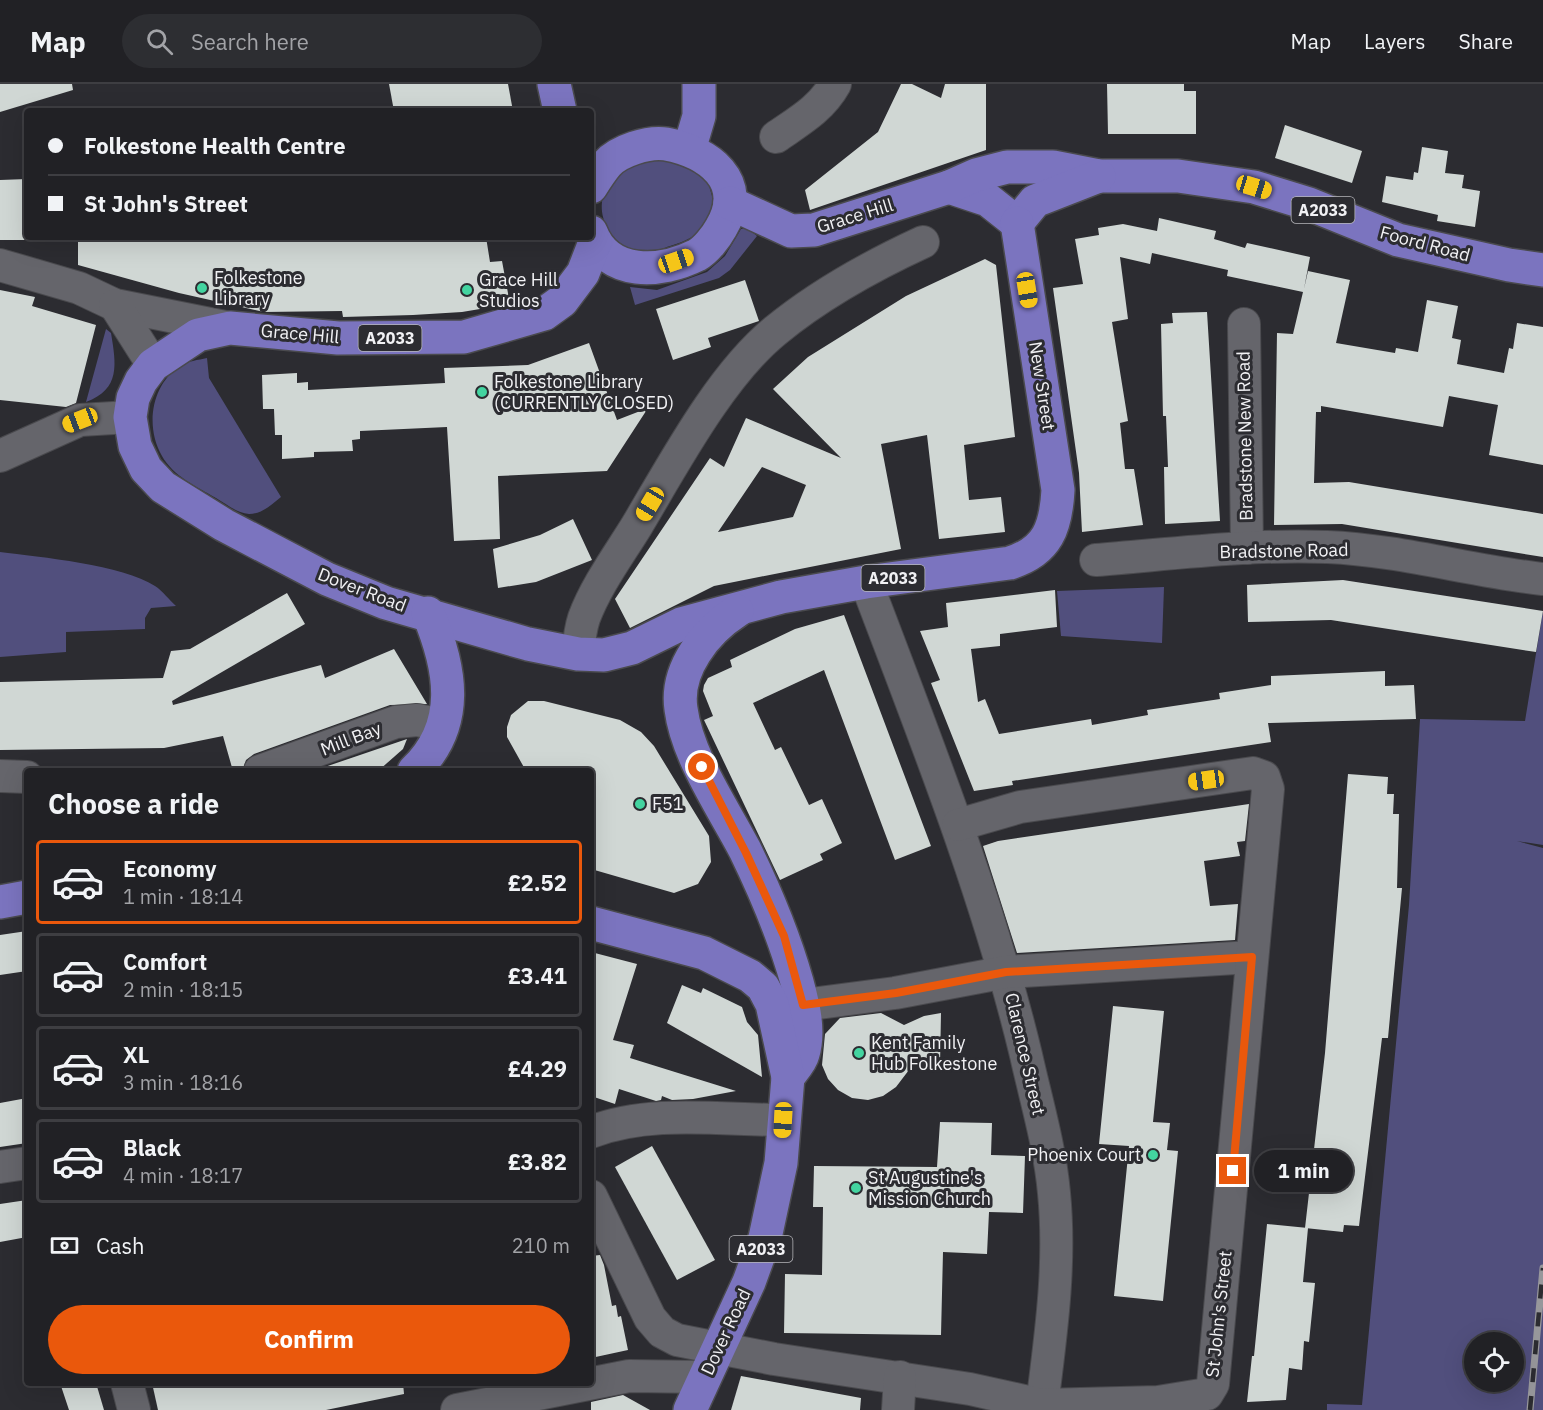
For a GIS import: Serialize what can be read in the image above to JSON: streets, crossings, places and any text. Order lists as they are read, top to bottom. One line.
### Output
{"streets":{"main road":["A2033","Grace Hill","Foord Road","New Street","Dover Road"],"street":["Bradstone New Road","Bradstone Road","Mill Bay","Clarence Street","St John's Street"]},"crossings":[["A2033","New Street"],["A2033","Dover Road"],["A2033","Clarence Street"],["Grace Hill","Foord Road"],["Grace Hill","Dover Road"],["New Street","Clarence Street"],["Bradstone New Road","Bradstone Road"],["Dover Road","St John's Street"],["Clarence Street","St John's Street"]],"places":["Folkestone Library","Grace Hill Studios","Folkestone Library (CURRENTLY CLOSED)","F51","Kent Family Hub Folkestone","Phoenix Court","St Augustine's Mission Church"],"page":{"header":"Map","search":"Search here","nav":["Map","Layers","Share"],"banner":["Folkestone Health Centre","St John's Street"],"heading":"Choose a ride","list":[{"name":"Economy","note":"1 min · 18:14","value":"£2.52"},{"name":"Comfort","note":"2 min · 18:15","value":"£3.41"},{"name":"XL","note":"3 min · 18:16","value":"£4.29"},{"name":"Black","note":"4 min · 18:17","value":"£3.82"}],"bubble":"1 min","pay":["Cash","210 m"],"buttons":"Confirm"}}
